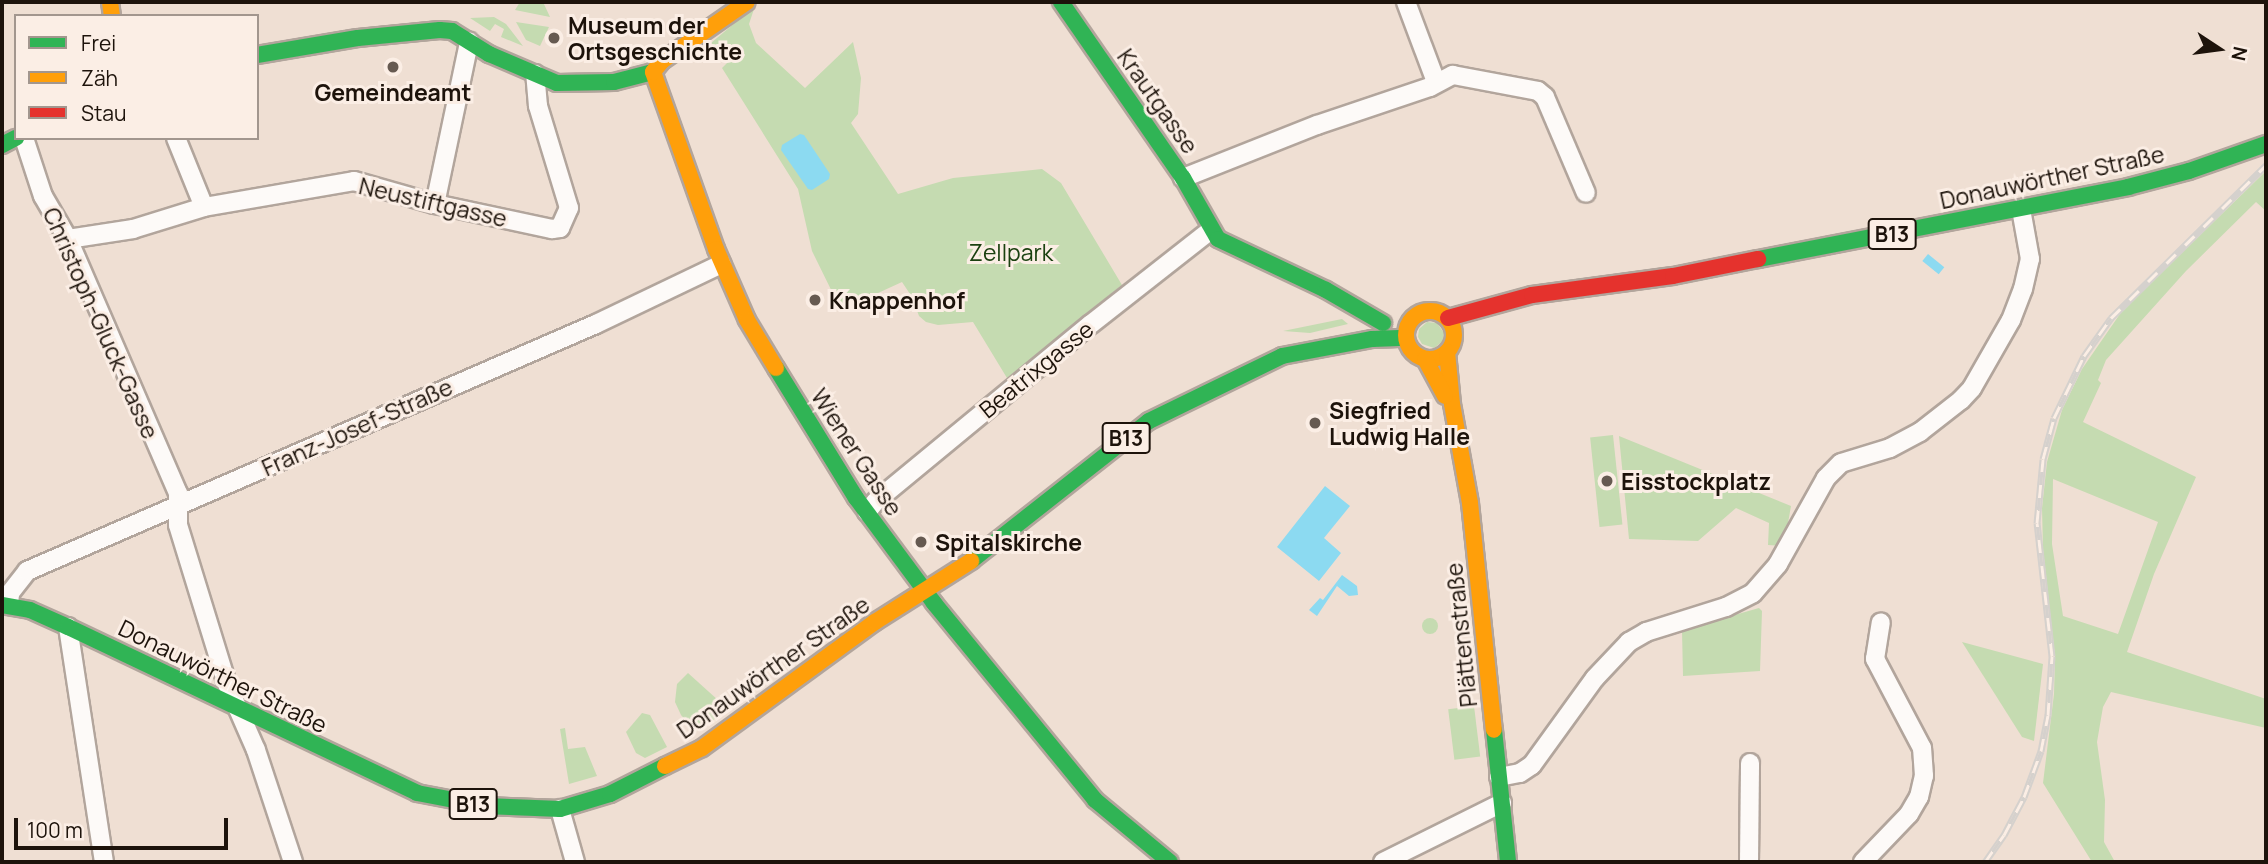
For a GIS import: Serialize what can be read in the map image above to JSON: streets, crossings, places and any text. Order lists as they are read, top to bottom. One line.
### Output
{"streets":{"main road":["Krautgasse","Donauwörther Straße","B13","Wiener Gasse","Plättenstraße"],"street":["Neustiftgasse","Christoph-Gluck-Gasse","Beatrixgasse","Franz-Josef-Straße"]},"crossings":[["Krautgasse","Beatrixgasse"],["Donauwörther Straße","B13"],["Donauwörther Straße","Christoph-Gluck-Gasse"],["Donauwörther Straße","Franz-Josef-Straße"],["Donauwörther Straße","Wiener Gasse"],["Donauwörther Straße","Plättenstraße"],["Neustiftgasse","Christoph-Gluck-Gasse"],["B13","Plättenstraße"],["Christoph-Gluck-Gasse","Franz-Josef-Straße"],["Beatrixgasse","Wiener Gasse"],["Franz-Josef-Straße","Wiener Gasse"]],"parks":["Zellpark"],"places":["Museum der Ortsgeschichte","Gemeindeamt","Knappenhof","Siegfried Ludwig Halle","Eisstockplatz","Spitalskirche"],"legend":["Frei","Zäh","Stau"],"scale_bar":"100 m","north":"right"}
